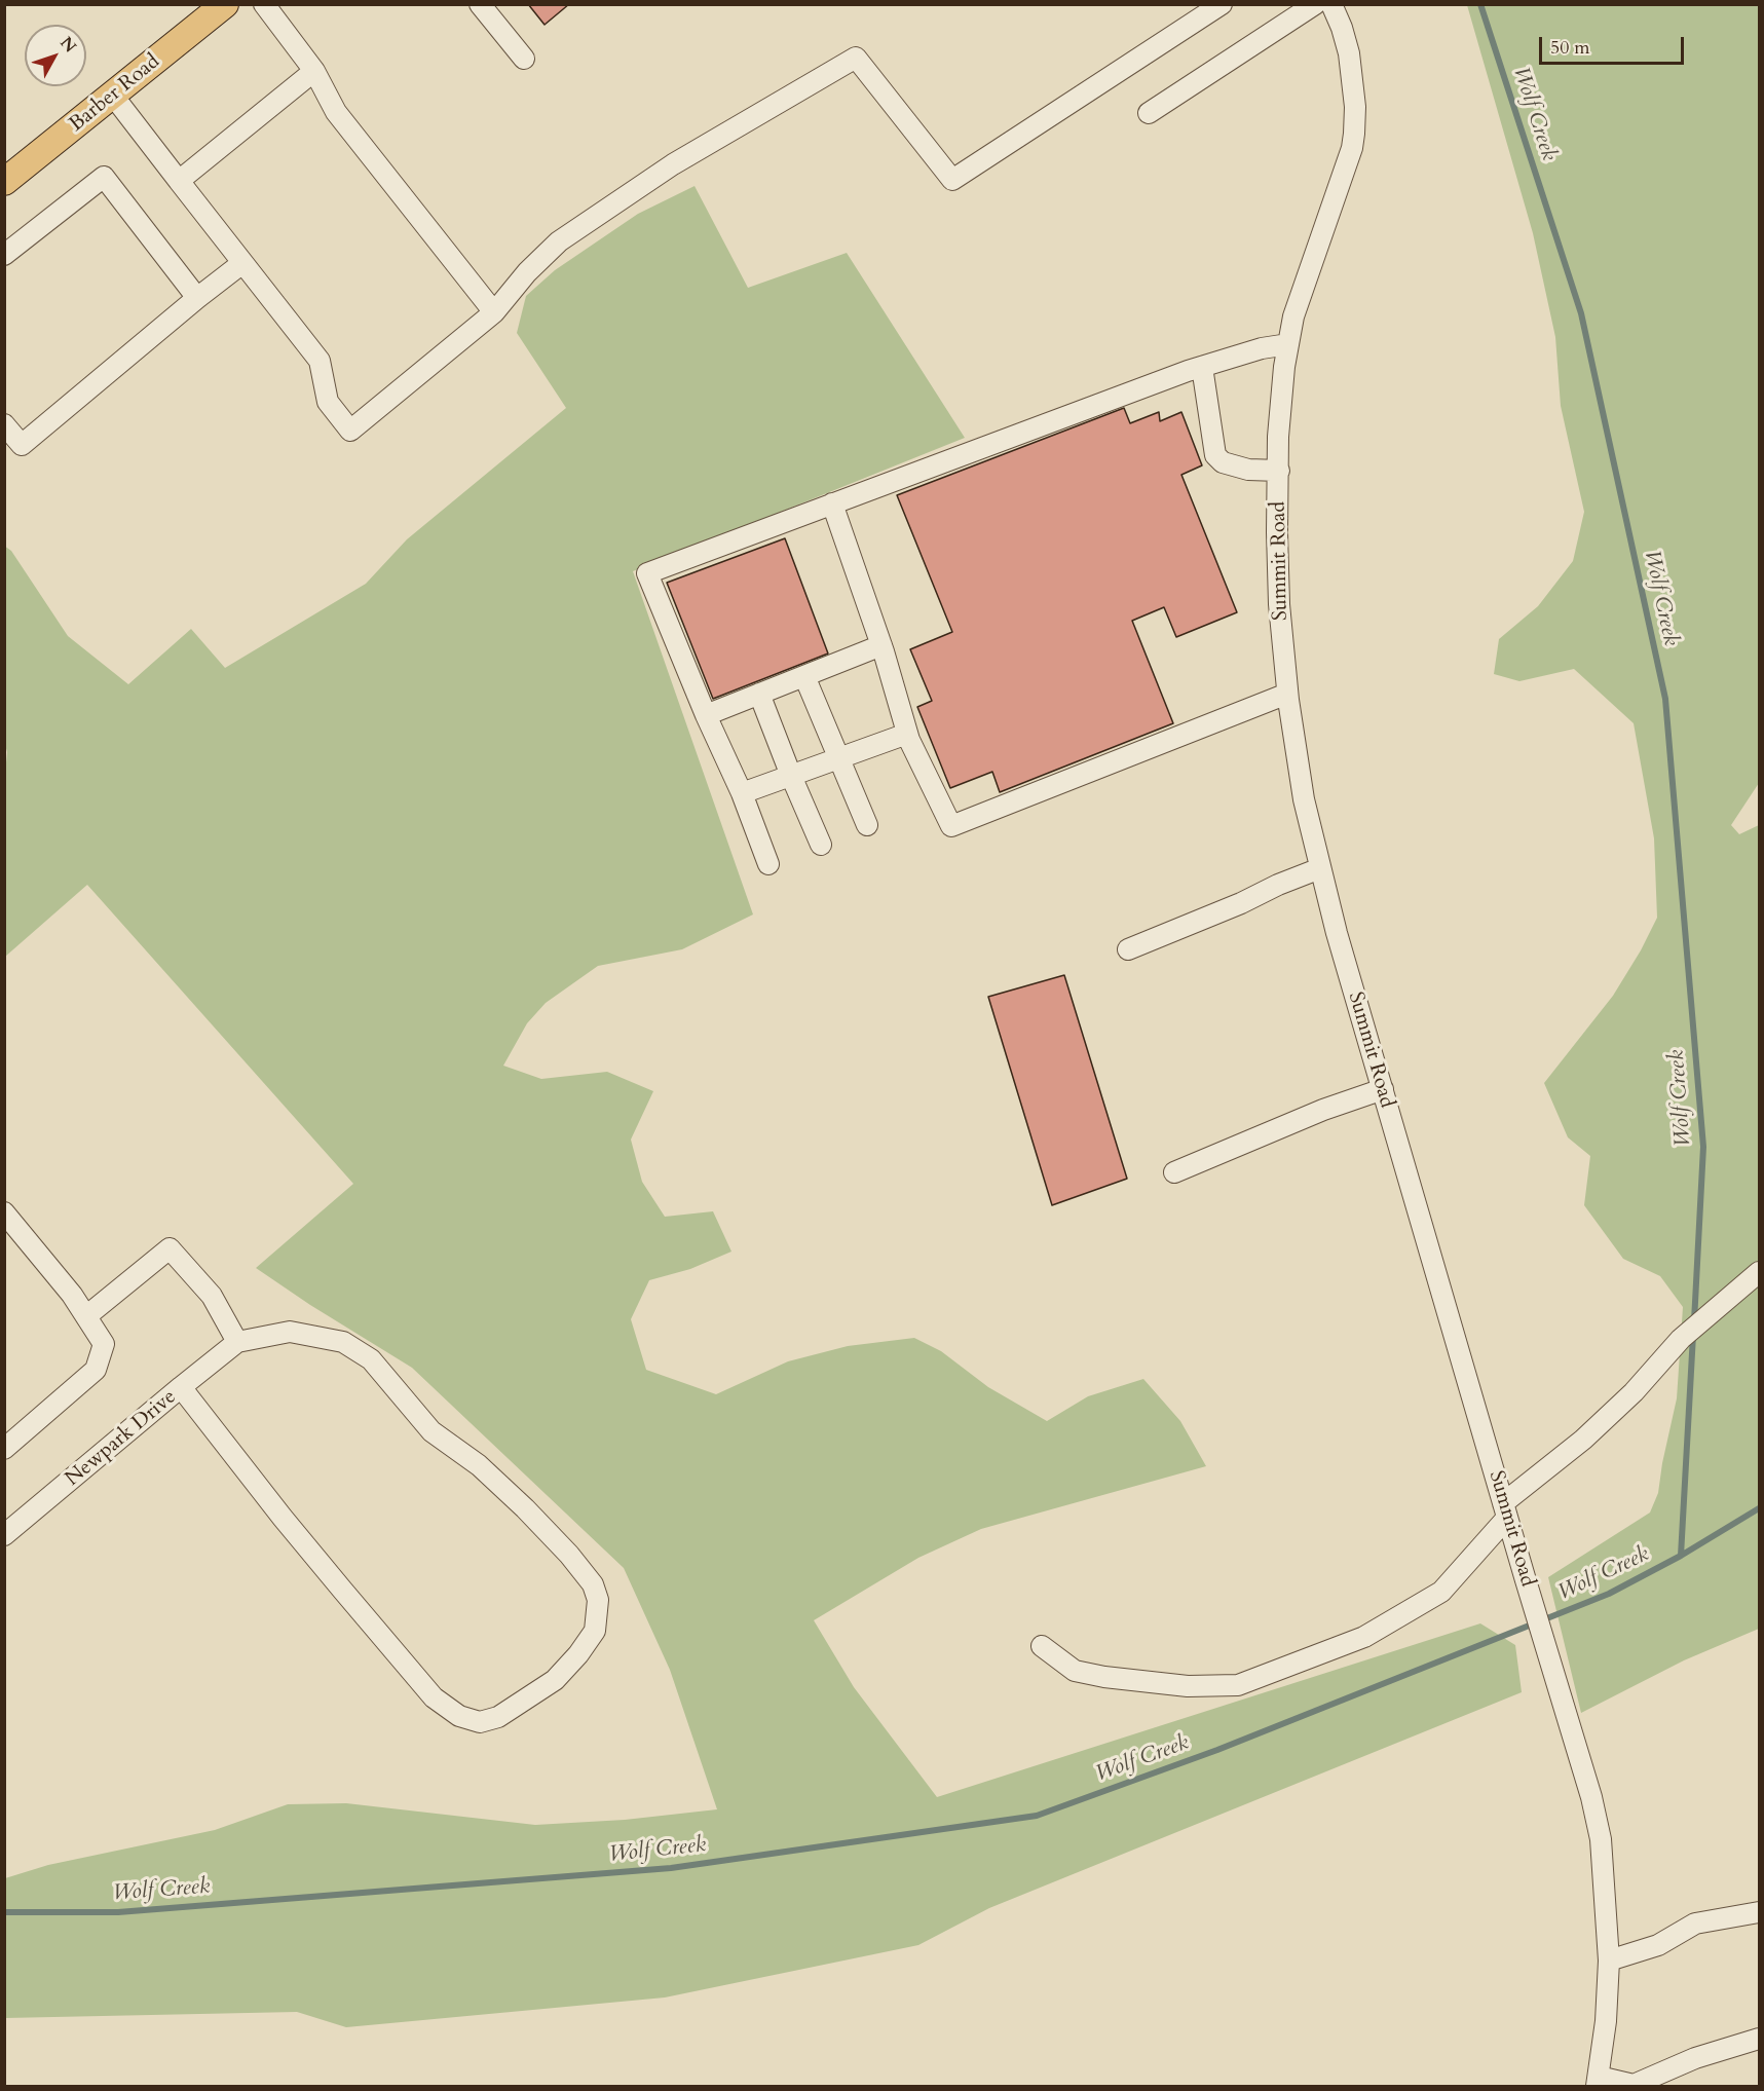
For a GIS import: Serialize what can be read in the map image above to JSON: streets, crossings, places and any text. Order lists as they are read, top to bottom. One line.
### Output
{"streets":{"main road":["Barber Road"],"street":["Summit Road","Newpark Drive"]},"water":["Wolf Creek"],"scale_bar":"50 m","north":"top right"}
